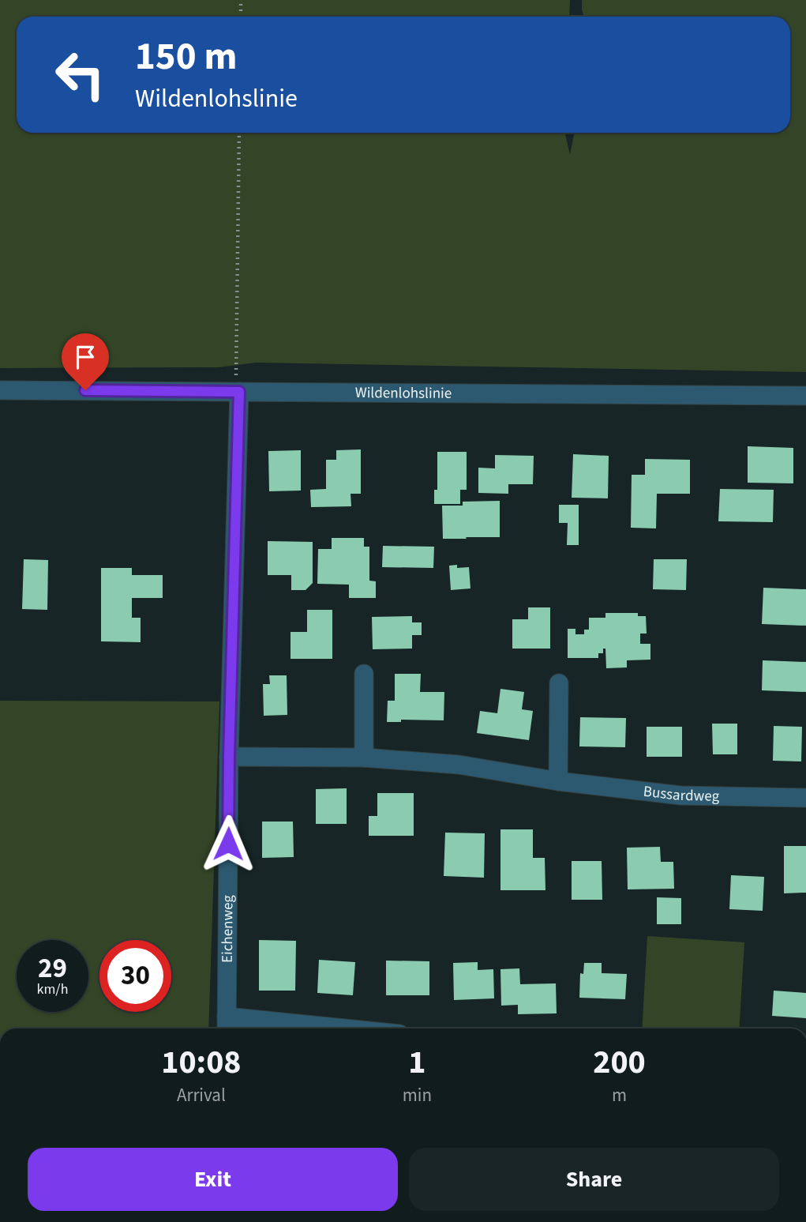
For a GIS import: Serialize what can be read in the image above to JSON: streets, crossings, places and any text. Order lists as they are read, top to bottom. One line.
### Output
{"streets":{"street":["Wildenlohslinie","Bussardweg","Eichenweg"]},"crossings":[["Wildenlohslinie","Eichenweg"],["Bussardweg","Eichenweg"]],"page":{"turn":["150 m","Wildenlohslinie"],"speed":"29 km/h","limit":"30","eta":["10:08","Arrival","1","min","200","m"],"buttons":["Exit","Share"]}}
